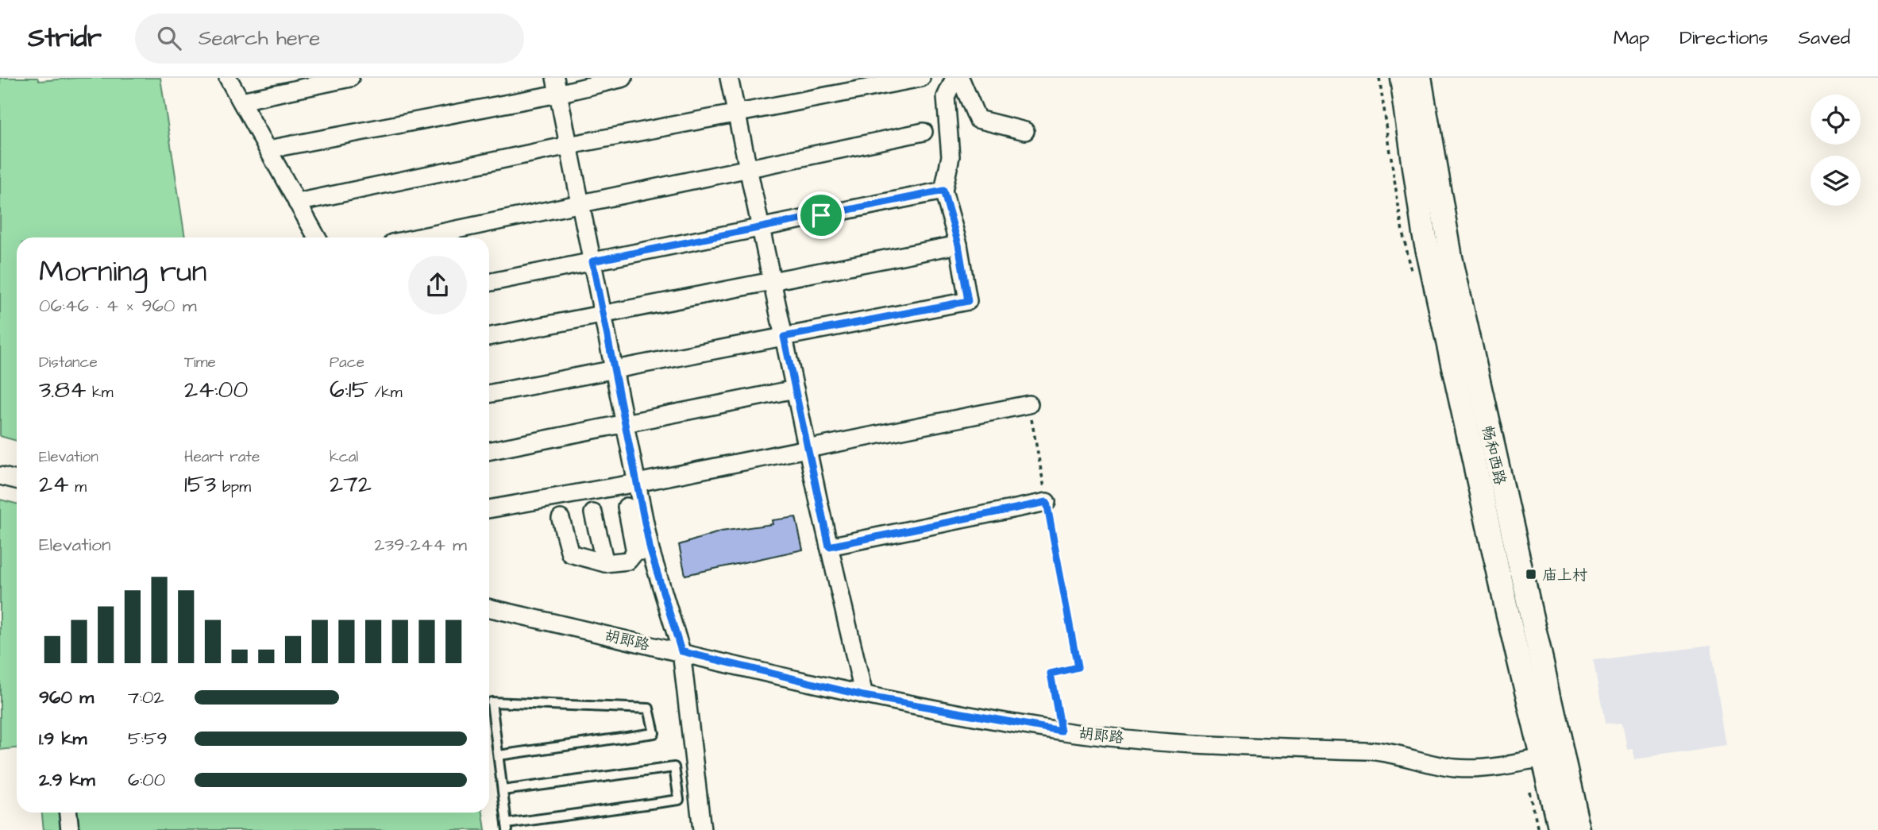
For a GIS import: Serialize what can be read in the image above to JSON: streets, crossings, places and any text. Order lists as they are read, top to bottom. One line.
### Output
{"streets":{"main road":["畅和西路"],"street":["胡郎路"]},"crossings":[["畅和西路","胡郎路"]],"places":{"transit":["庙上村"]},"page":{"header":"Stridr","search":"Search here","nav":["Map","Directions","Saved"],"heading":["Morning run","06:46 · 4 × 960 m"],"stats":[["Distance","3.84 km"],["Time","24:00"],["Pace","6:15 /km"],["Elevation","24 m"],["Heart rate","153 bpm"],["kcal","272"]],"chart":["Elevation","239–244 m"],"list":[{"name":"960 m","note":"7:02"},{"name":"1.9 km","note":"5:59"},{"name":"2.9 km","note":"6:00"}]}}
